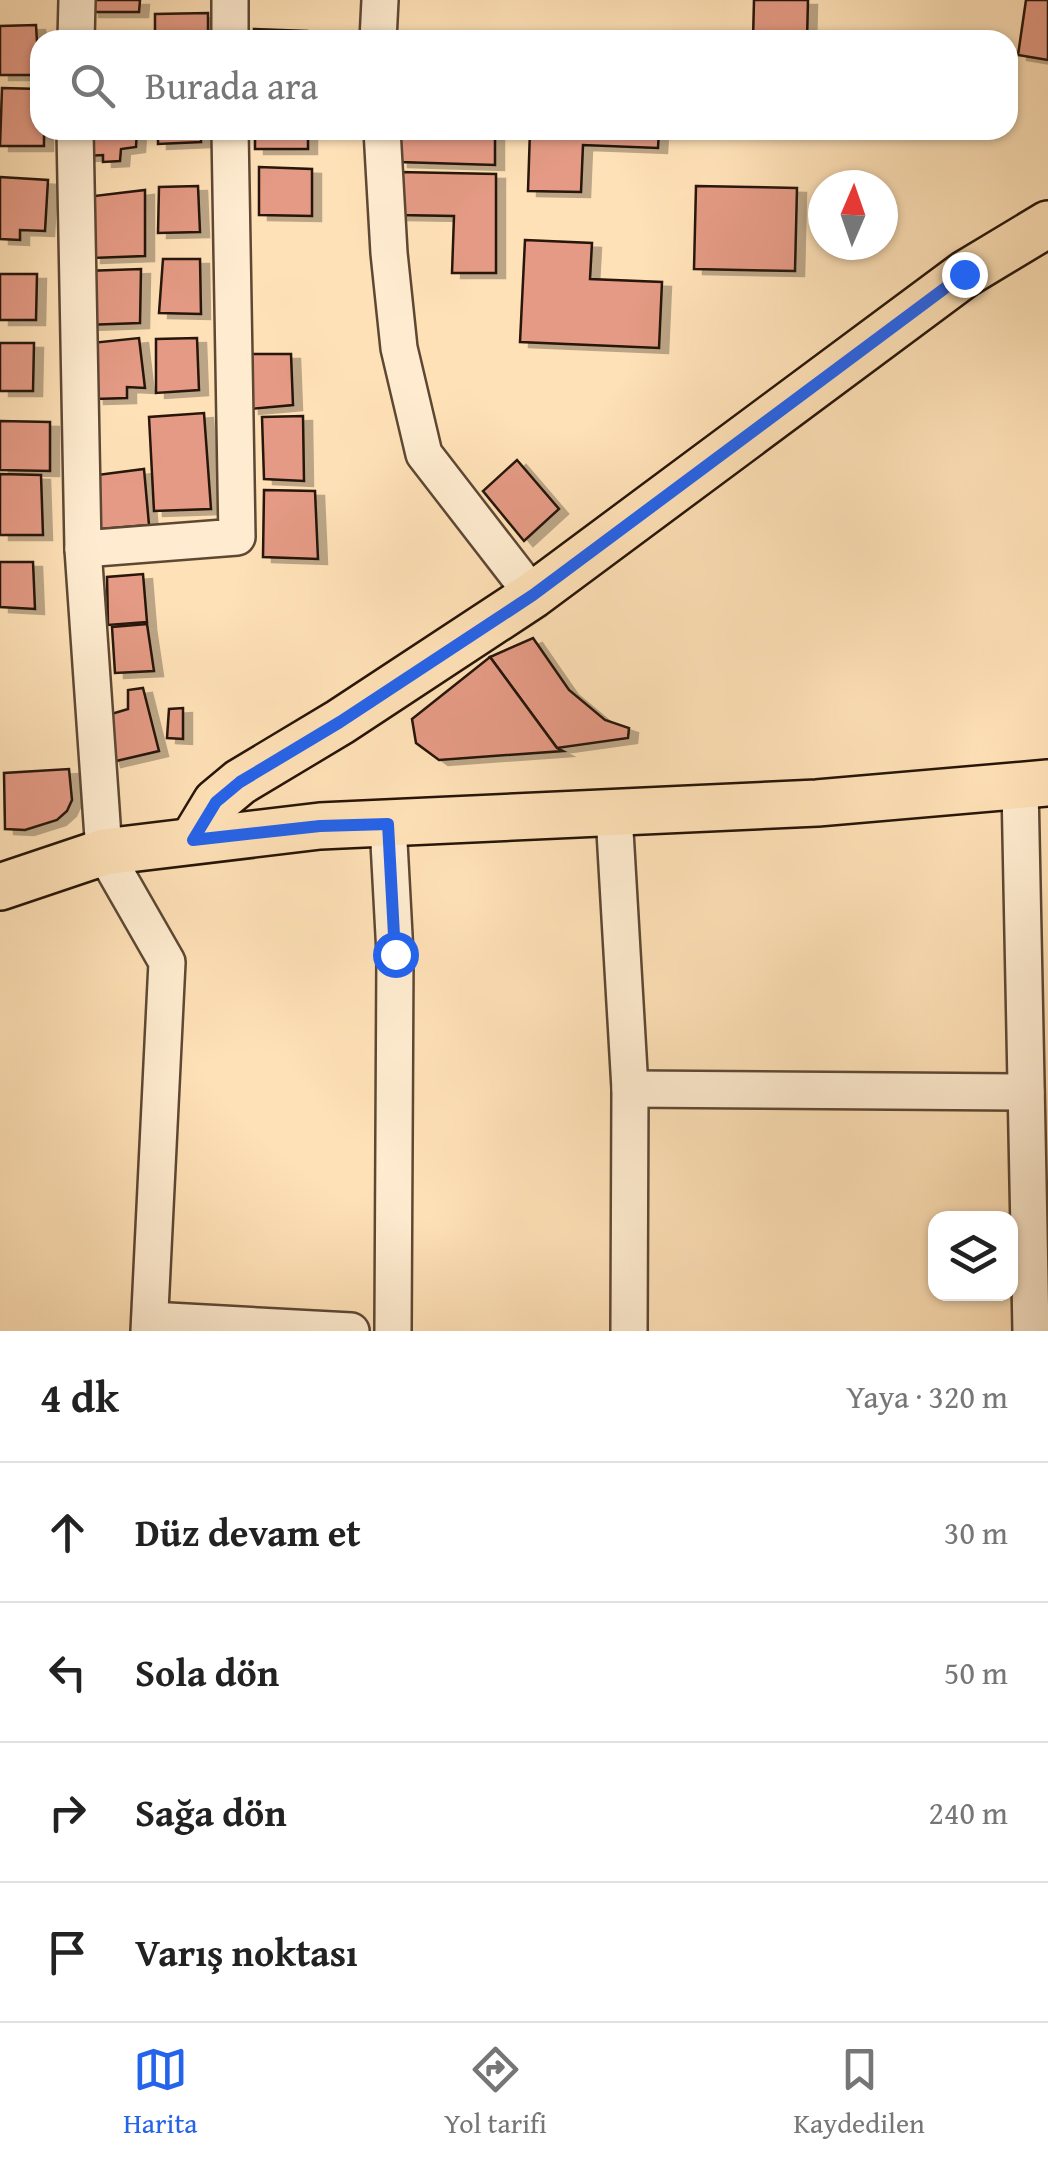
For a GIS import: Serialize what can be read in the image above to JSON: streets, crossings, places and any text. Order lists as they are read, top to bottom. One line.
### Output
{"north":"top","page":{"search":"Burada ara","heading":["4 dk","Yaya · 320 m"],"list":[["Düz devam et","30 m"],["Sola dön","50 m"],["Sağa dön","240 m"],"Varış noktası"],"nav":["Harita","Yol tarifi","Kaydedilen"]}}
